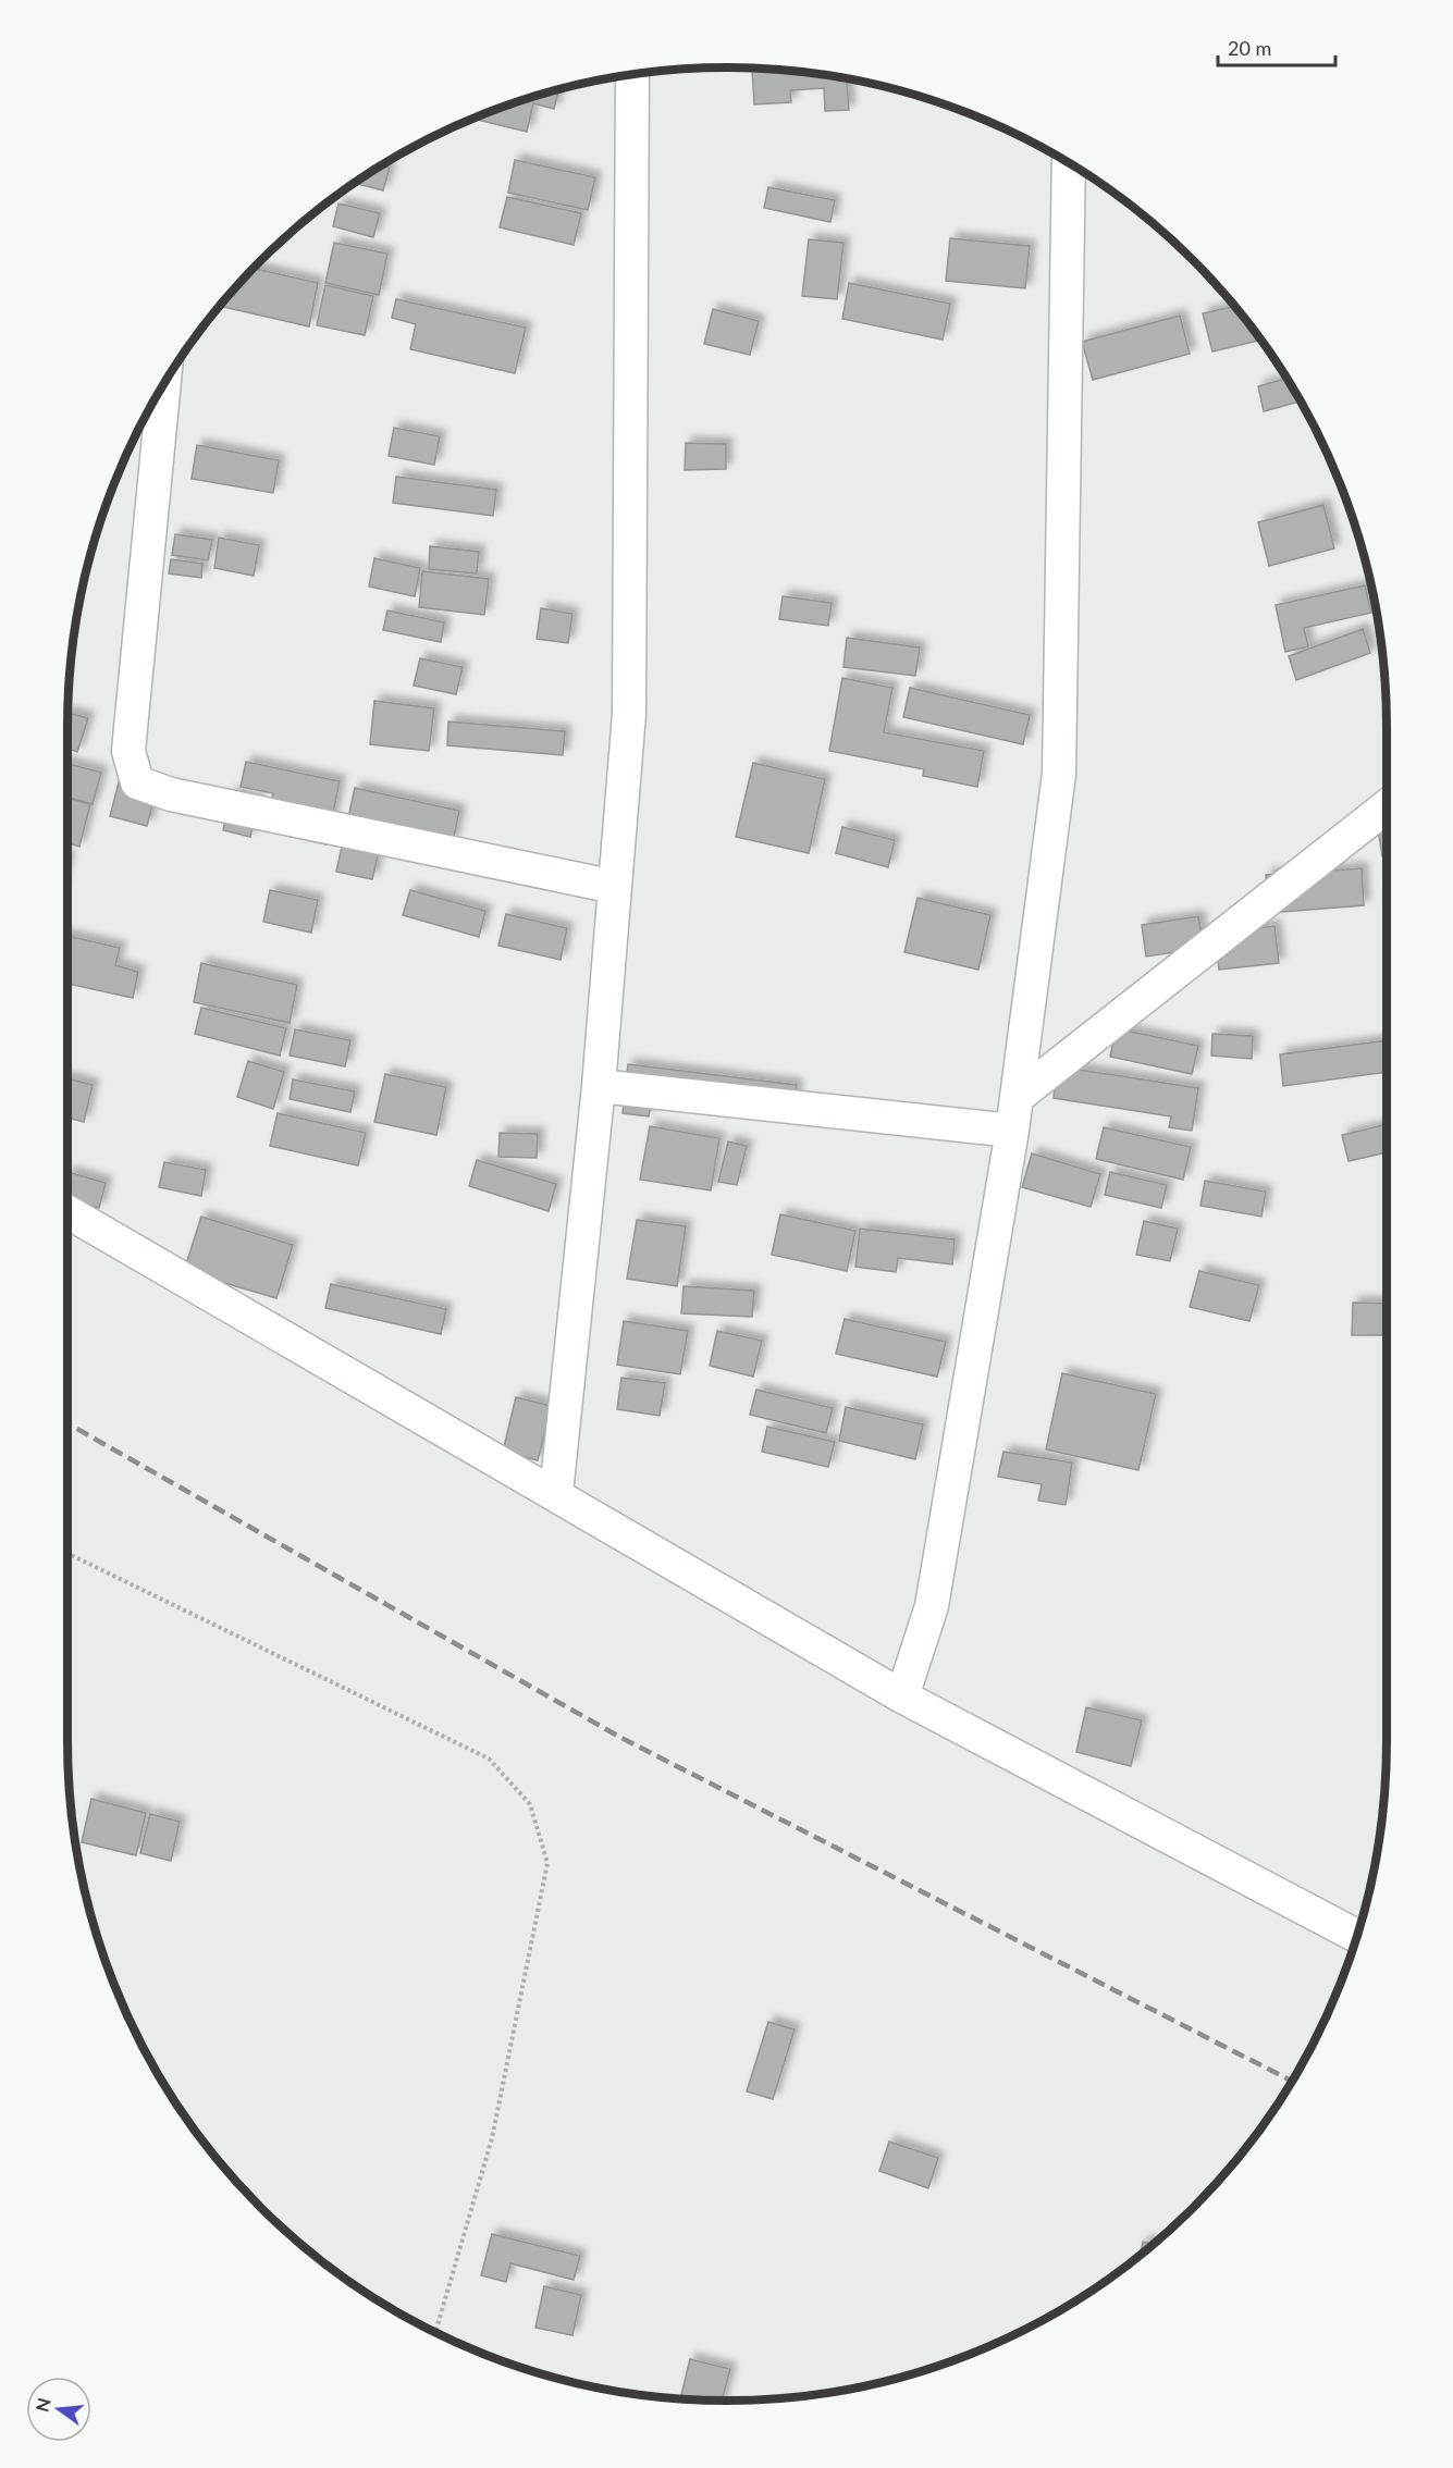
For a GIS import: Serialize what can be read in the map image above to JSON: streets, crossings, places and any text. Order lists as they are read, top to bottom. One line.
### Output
{"scale_bar":"20 m","north":"left"}
